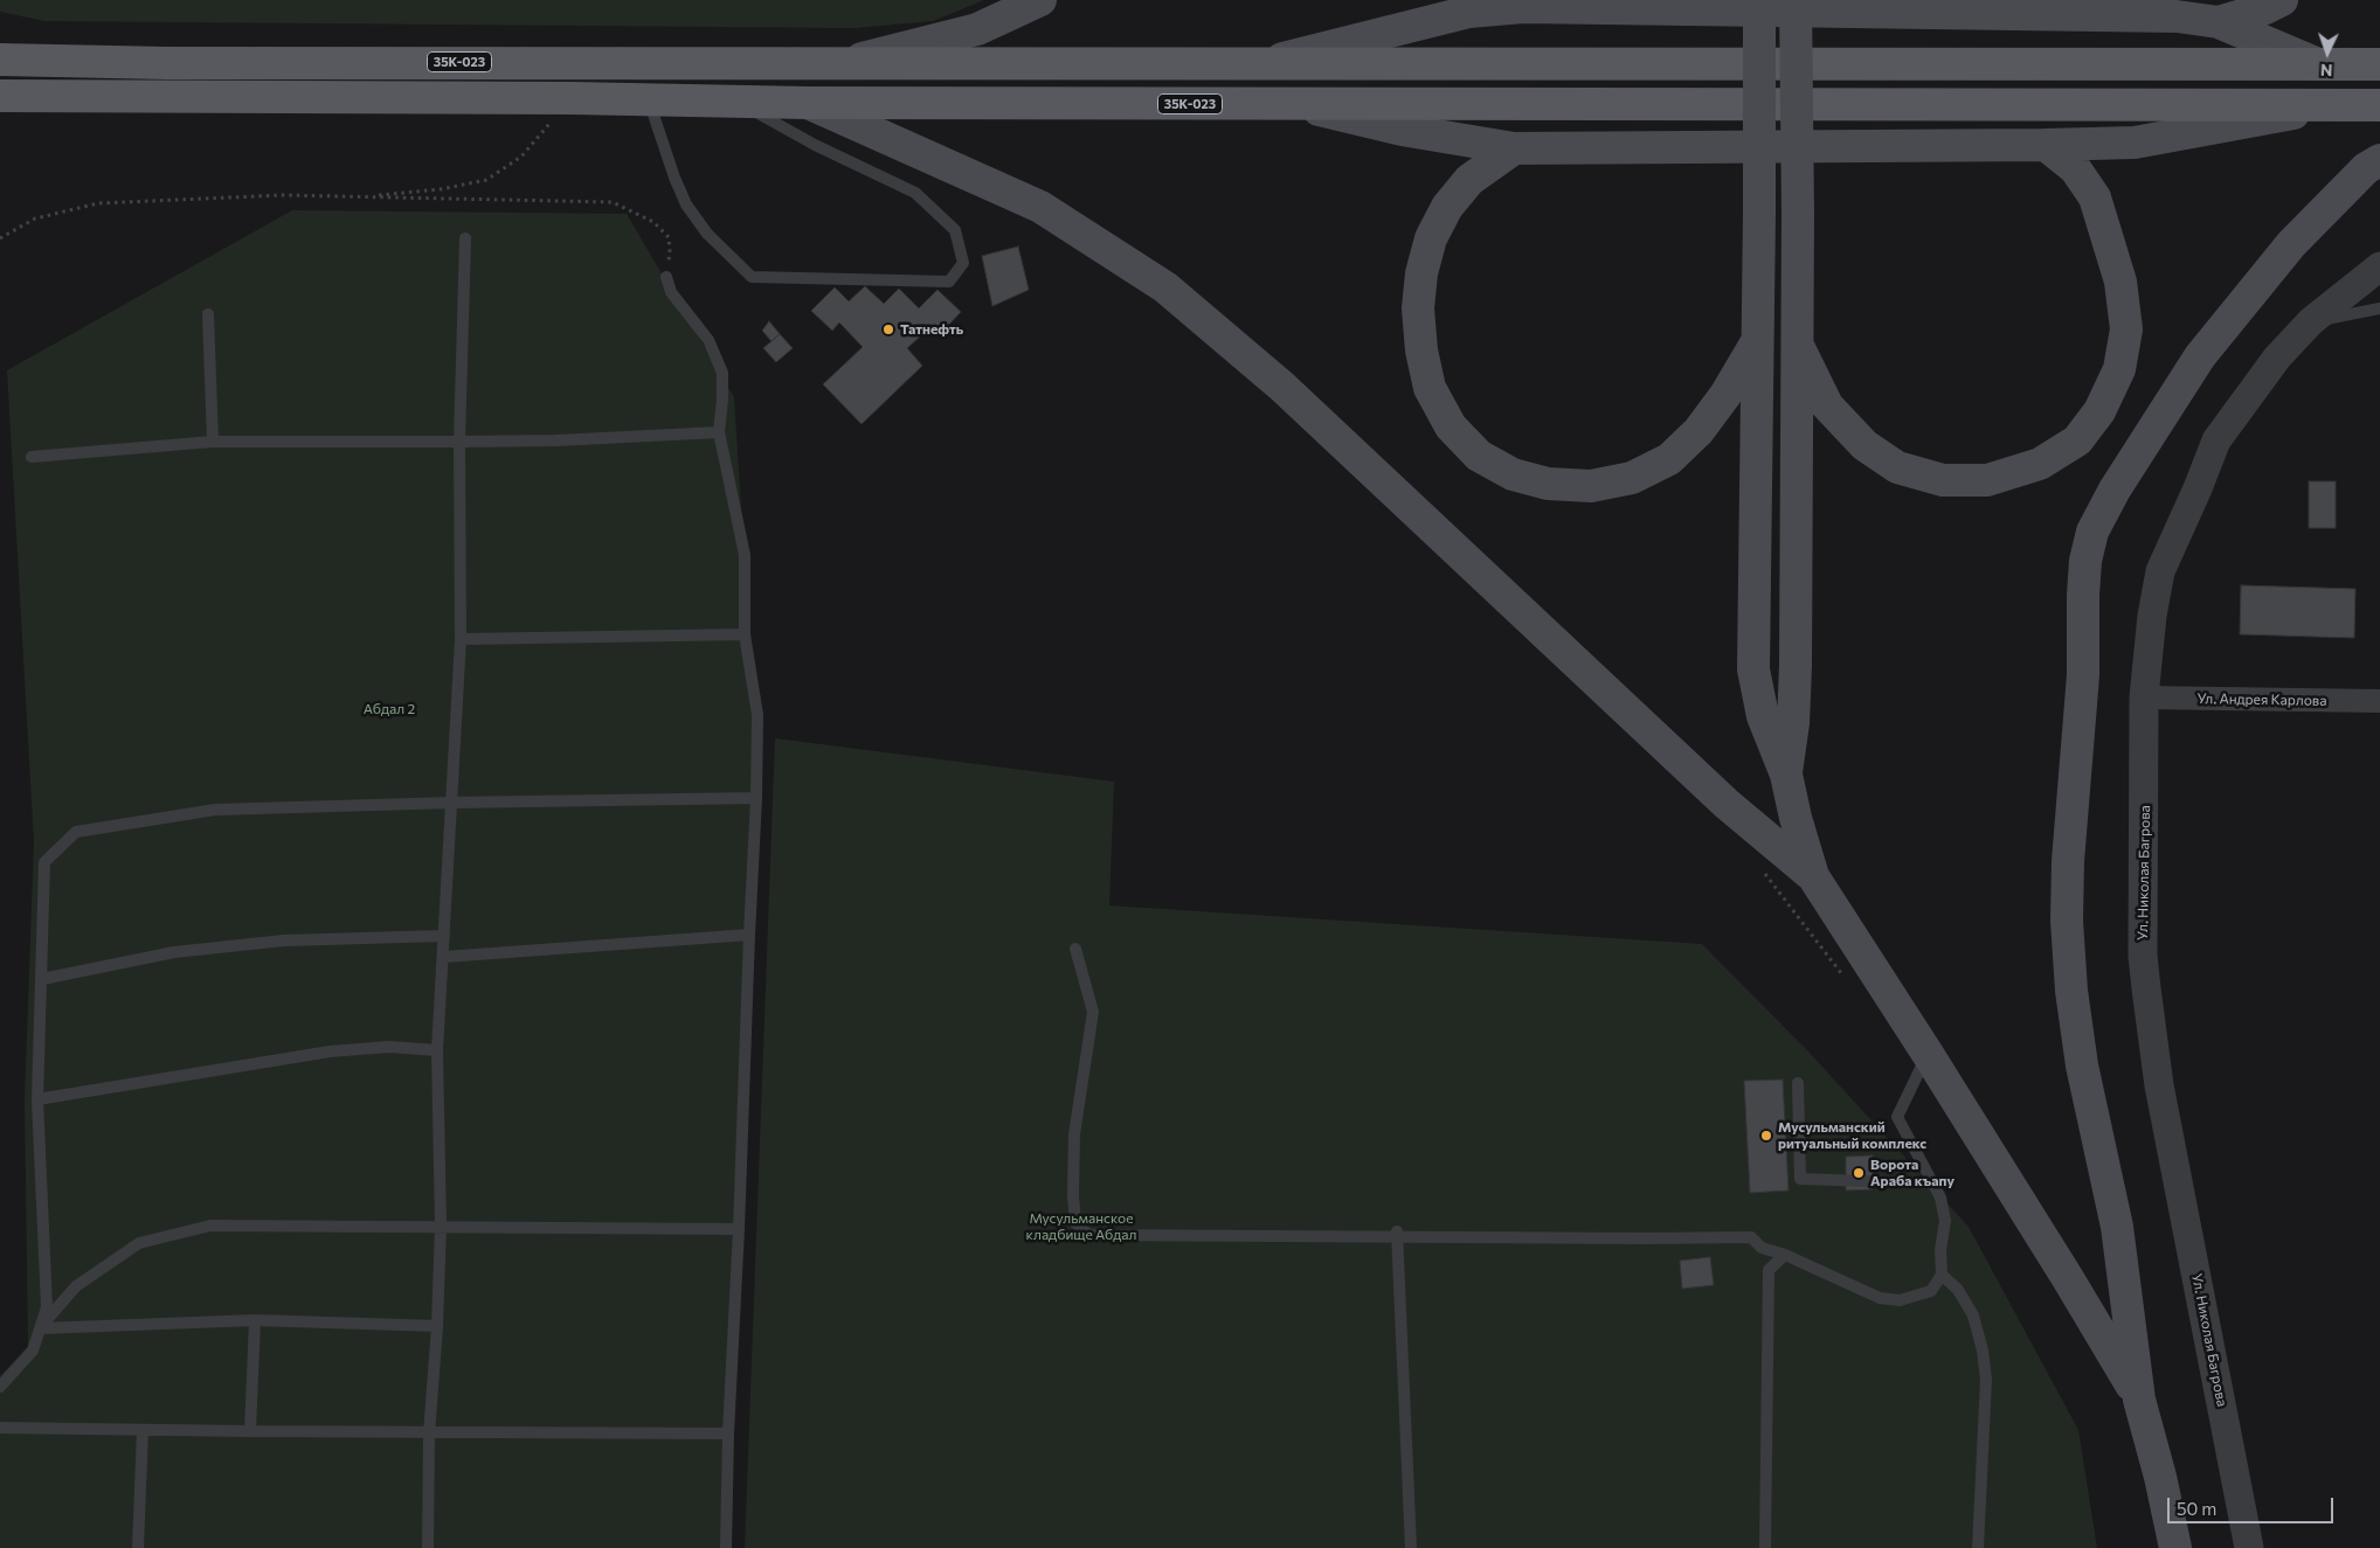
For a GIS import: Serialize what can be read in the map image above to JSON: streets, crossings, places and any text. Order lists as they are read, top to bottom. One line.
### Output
{"streets":{"main road":["35К-023"],"street":["Ул. Андрея Карлова","Ул. Николая Багрова"]},"crossings":[["Ул. Андрея Карлова","Ул. Николая Багрова"]],"parks":["Абдал 2","Мусульманское кладбище Абдал"],"places":["Татнефть","Мусульманский ритуальный комплекс","Ворота Араба къапу"],"scale_bar":"50 m","north":"bottom"}
